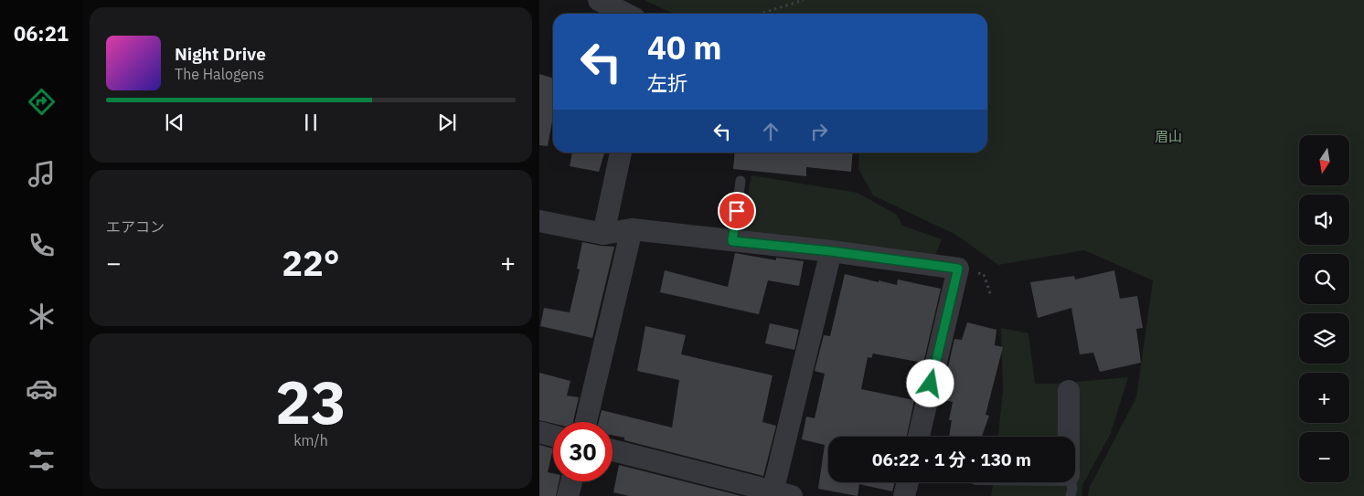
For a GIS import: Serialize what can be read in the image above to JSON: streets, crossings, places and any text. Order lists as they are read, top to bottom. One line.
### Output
{"parks":["眉山"],"north":"bottom","page":{"tabs":"06:21","turn":["40 m","左折"],"song":["Night Drive","The Halogens"],"map_buttons":["+","−"],"tile":["エアコン",["23","km/h"]],"heat":["−","22°","+"],"limit":"30","trip":"06:22 · 1 分 · 130 m"}}
